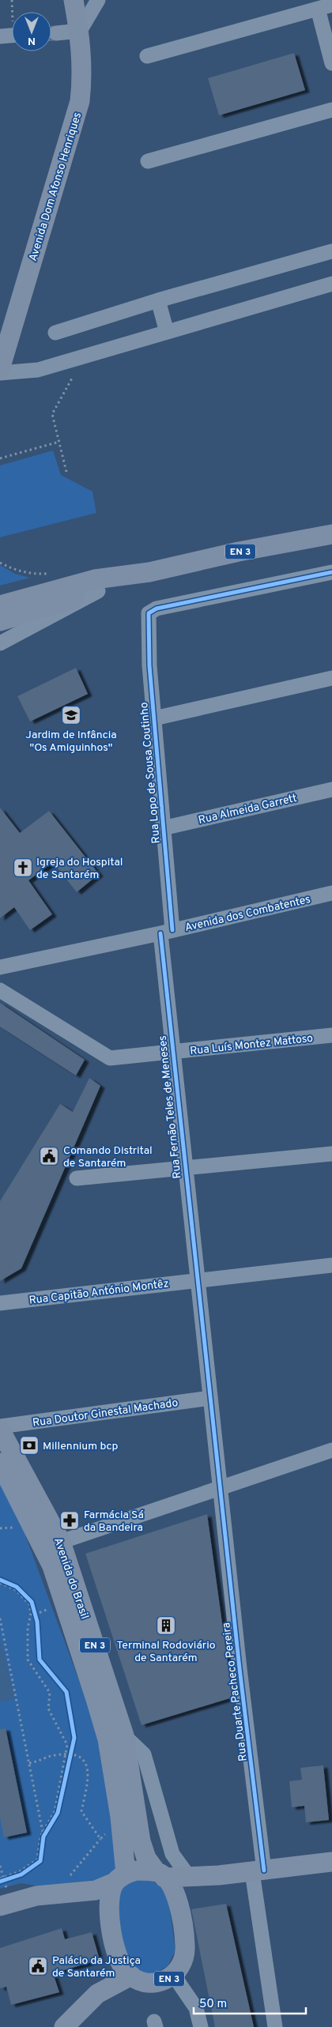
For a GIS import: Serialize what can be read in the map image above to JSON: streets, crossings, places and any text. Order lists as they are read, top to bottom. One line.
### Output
{"streets":{"main road":["Avenida Dom Afonso Henriques","EN 3","Avenida do Brasil"],"street":["Rua Lopo de Sousa Coutinho","Rua Almeida Garrett","Avenida dos Combatentes","Rua Luís Montez Mattoso","Rua Fernão Teles de Meneses","Rua Capitão António Montêz","Rua Doutor Ginestal Machado","Rua Duarte Pacheco Pereira"]},"crossings":[["EN 3","Avenida do Brasil"],["Rua Lopo de Sousa Coutinho","Rua Almeida Garrett"],["Rua Lopo de Sousa Coutinho","Avenida dos Combatentes"],["Rua Lopo de Sousa Coutinho","Rua Fernão Teles de Meneses"],["Avenida dos Combatentes","Rua Fernão Teles de Meneses"],["Rua Luís Montez Mattoso","Rua Fernão Teles de Meneses"],["Rua Fernão Teles de Meneses","Rua Capitão António Montêz"],["Rua Fernão Teles de Meneses","Rua Doutor Ginestal Machado"],["Rua Fernão Teles de Meneses","Rua Duarte Pacheco Pereira"],["Rua Doutor Ginestal Machado","Rua Duarte Pacheco Pereira"]],"places":{"school or university":["Jardim de Infância \"Os Amiguinhos\""],"church":["Igreja do Hospital de Santarém"],"public building":["Comando Distrital de Santarém","Palácio da Justiça de Santarém"],"bank":["Millennium bcp"],"pharmacy":["Farmácia Sá da Bandeira"],"building":["Terminal Rodoviário de Santarém"]},"scale_bar":"50 m","north":"bottom"}
